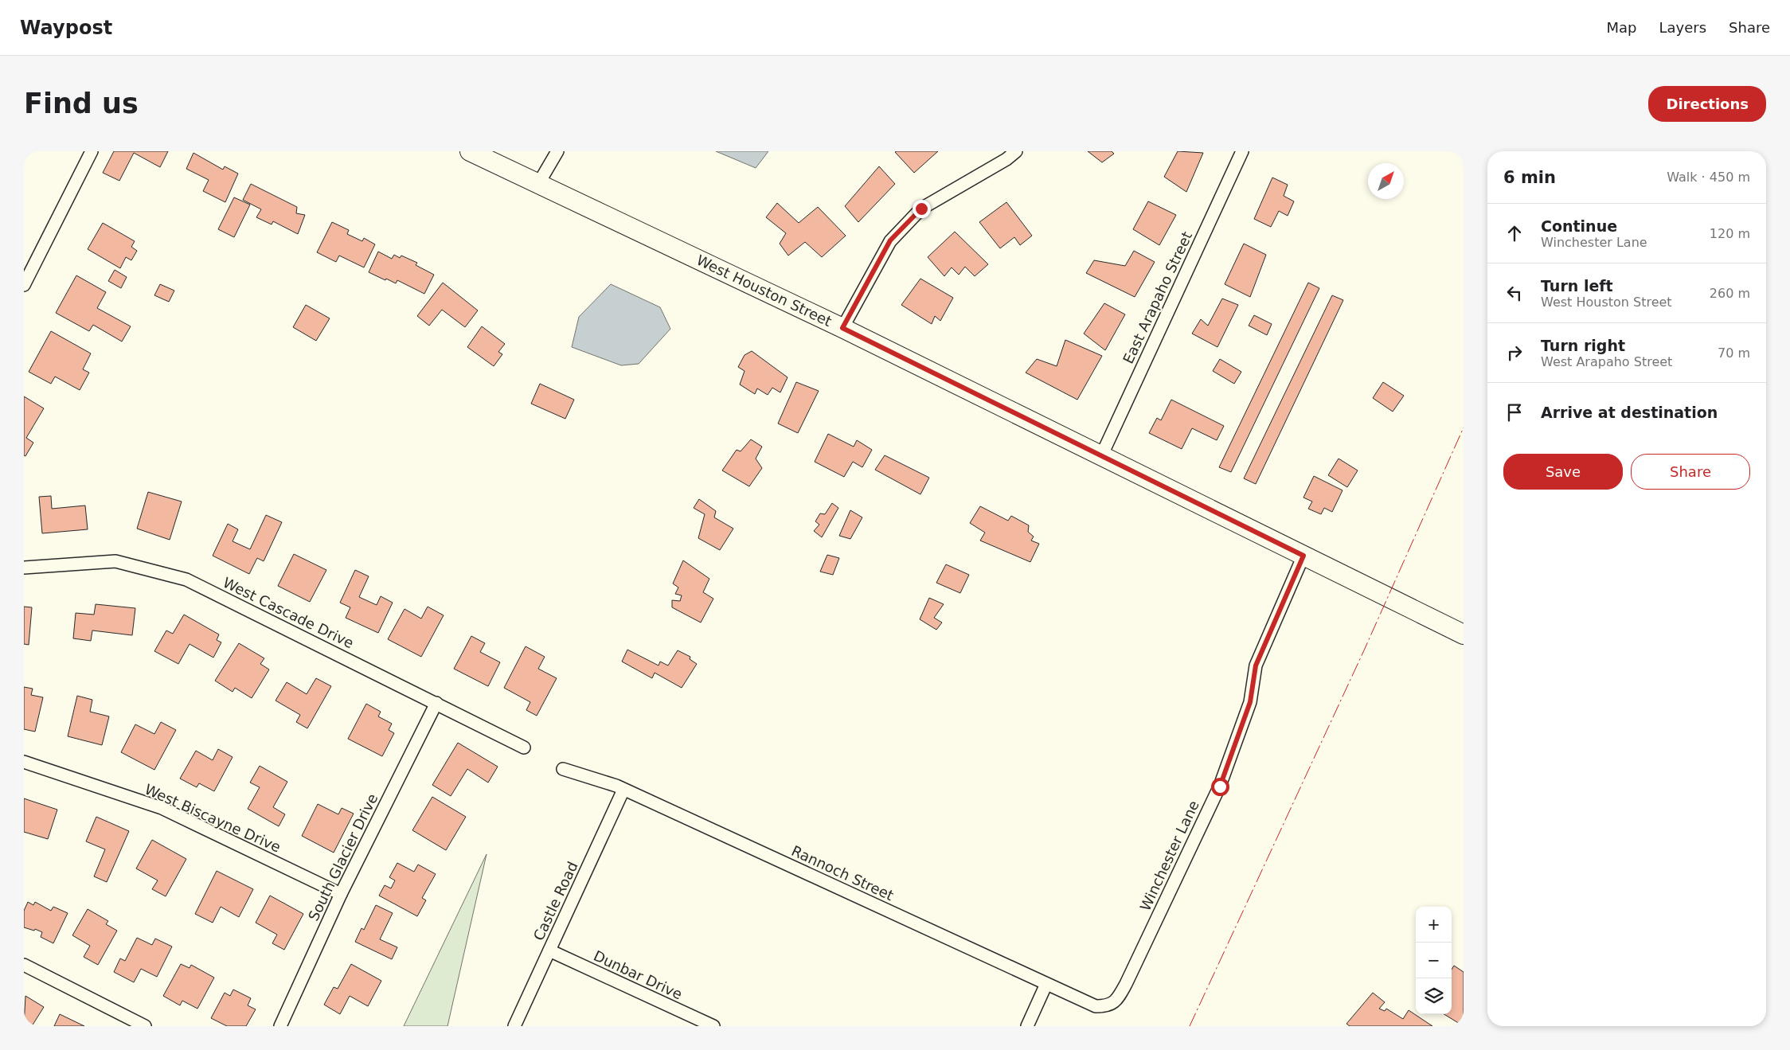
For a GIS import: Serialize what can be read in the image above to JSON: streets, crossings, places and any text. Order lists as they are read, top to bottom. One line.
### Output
{"streets":{"main road":["West Houston Street"],"street":["East Arapaho Street","West Cascade Drive","West Biscayne Drive","Winchester Lane","South Glacier Drive","Rannoch Street","Castle Road","Dunbar Drive"]},"crossings":[["West Houston Street","East Arapaho Street"],["West Houston Street","Winchester Lane"],["West Cascade Drive","South Glacier Drive"],["West Biscayne Drive","South Glacier Drive"],["Winchester Lane","Rannoch Street"],["Rannoch Street","Castle Road"],["Castle Road","Dunbar Drive"]],"north":"top right","page":{"header":"Waypost","nav":["Map","Layers","Share"],"buttons":["Directions",["Save","Share"]],"title":"Find us","heading":["6 min","Walk · 450 m"],"list":[["Continue","Winchester Lane","120 m"],["Turn left","West Houston Street","260 m"],["Turn right","West Arapaho Street","70 m"],"Arrive at destination"],"map_buttons":["+","−"]}}
